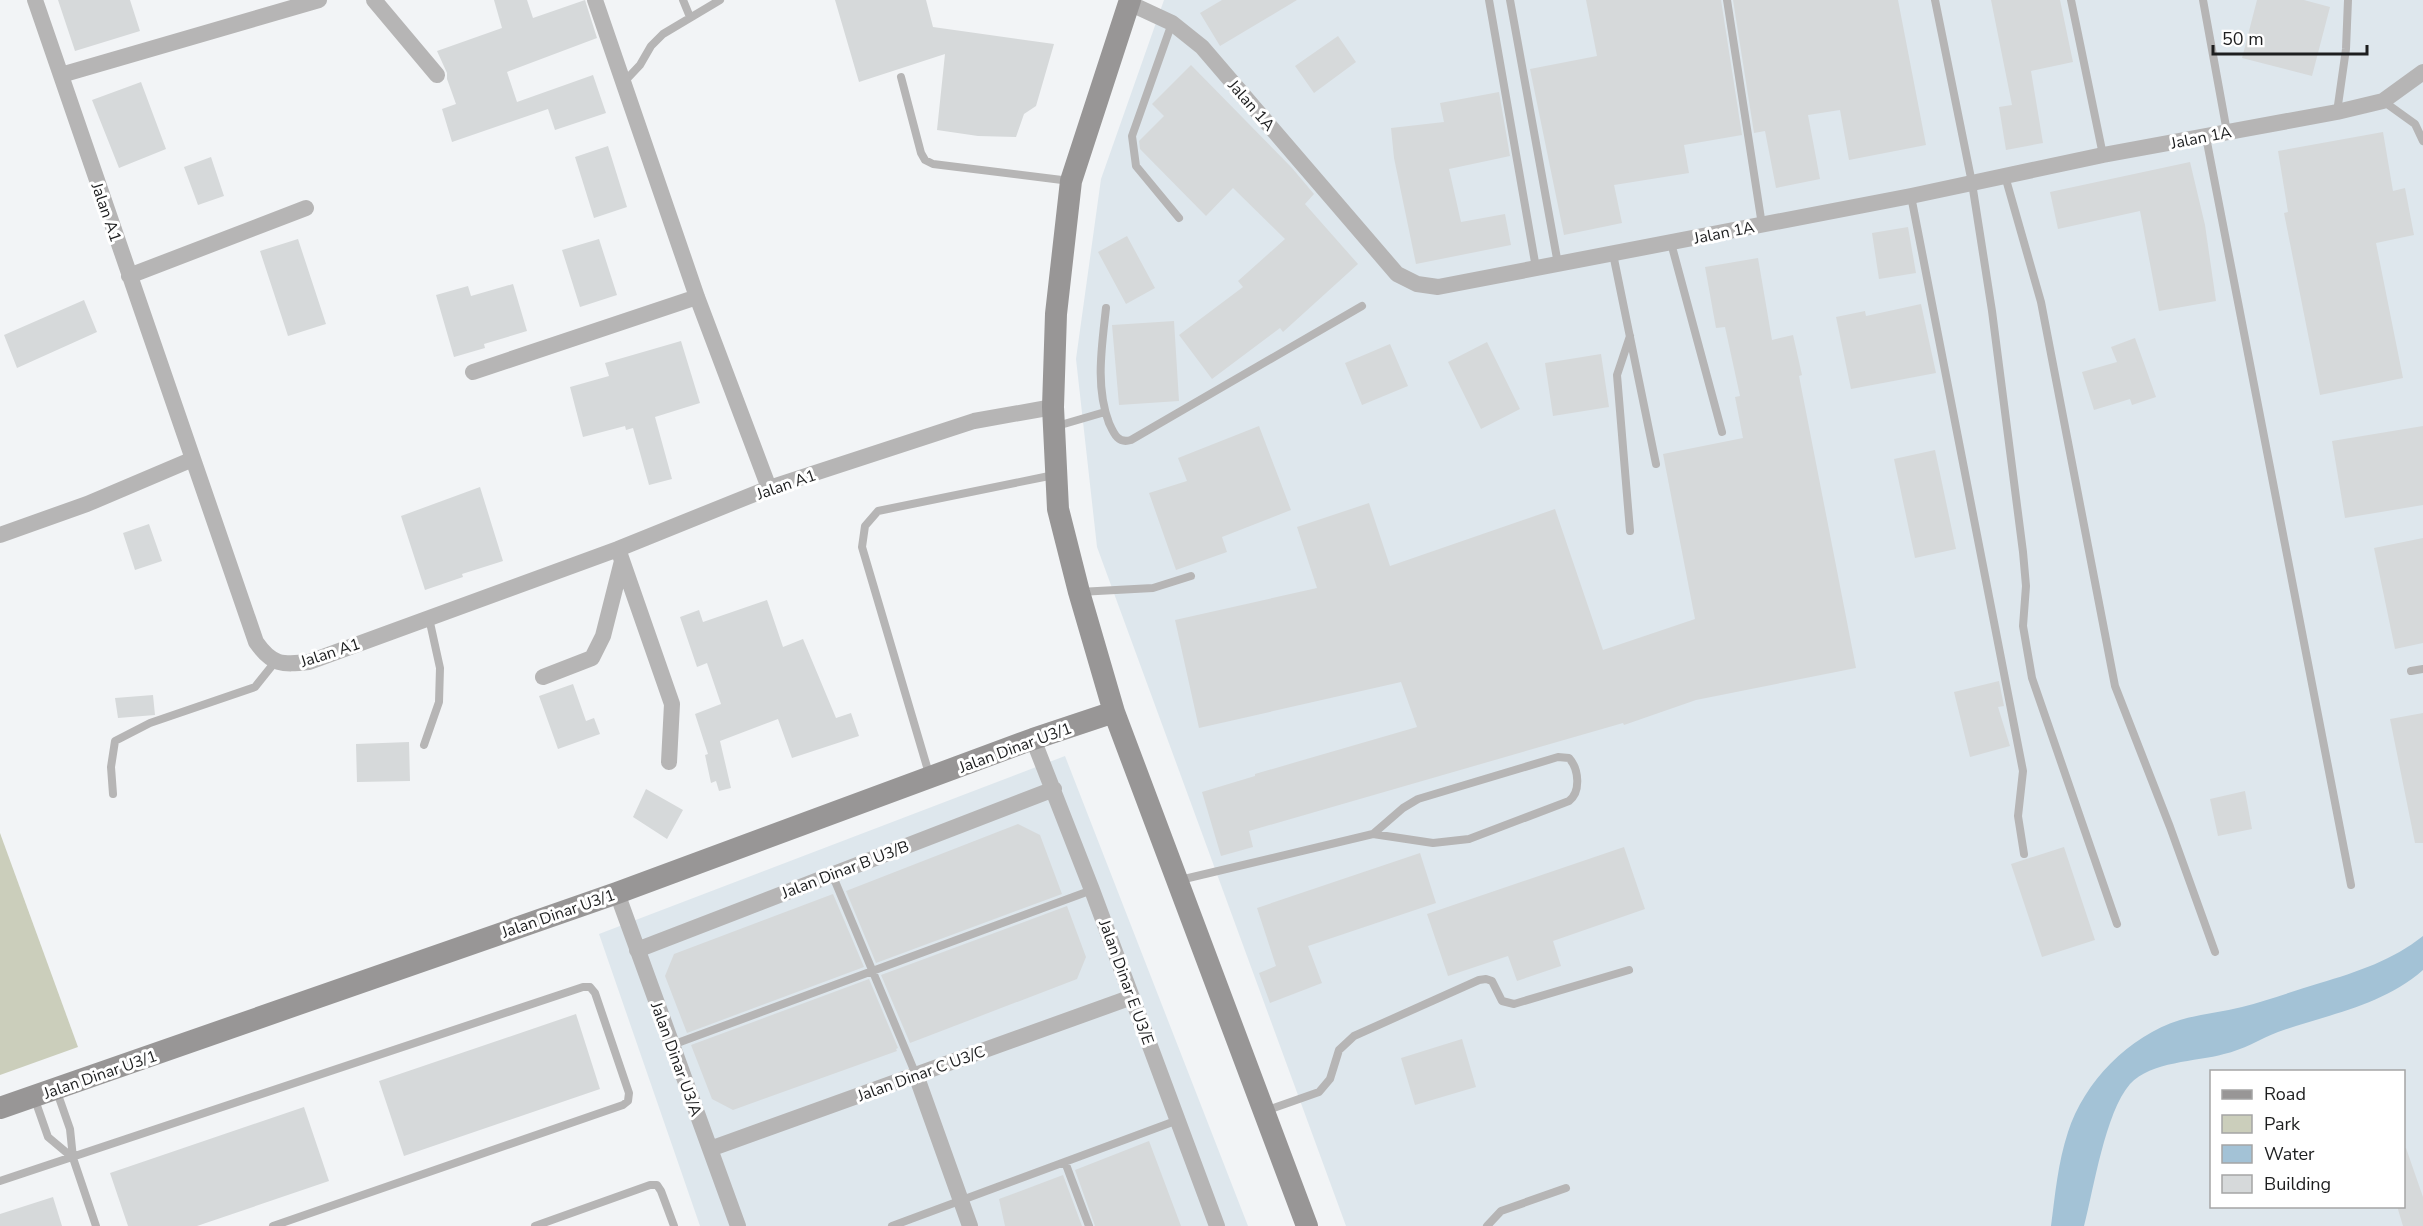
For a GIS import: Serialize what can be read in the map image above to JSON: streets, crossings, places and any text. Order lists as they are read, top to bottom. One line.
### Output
{"streets":{"street":["Jalan 1A","Jalan A1","Jalan Dinar U3/1","Jalan Dinar B U3/B","Jalan Dinar E U3/E","Jalan Dinar U3/A","Jalan Dinar C U3/C"]},"crossings":[["Jalan Dinar U3/1","Jalan Dinar E U3/E"],["Jalan Dinar U3/1","Jalan Dinar U3/A"],["Jalan Dinar B U3/B","Jalan Dinar E U3/E"],["Jalan Dinar B U3/B","Jalan Dinar U3/A"],["Jalan Dinar E U3/E","Jalan Dinar C U3/C"],["Jalan Dinar U3/A","Jalan Dinar C U3/C"]],"legend":["Road","Park","Water","Building"],"scale_bar":"50 m"}
